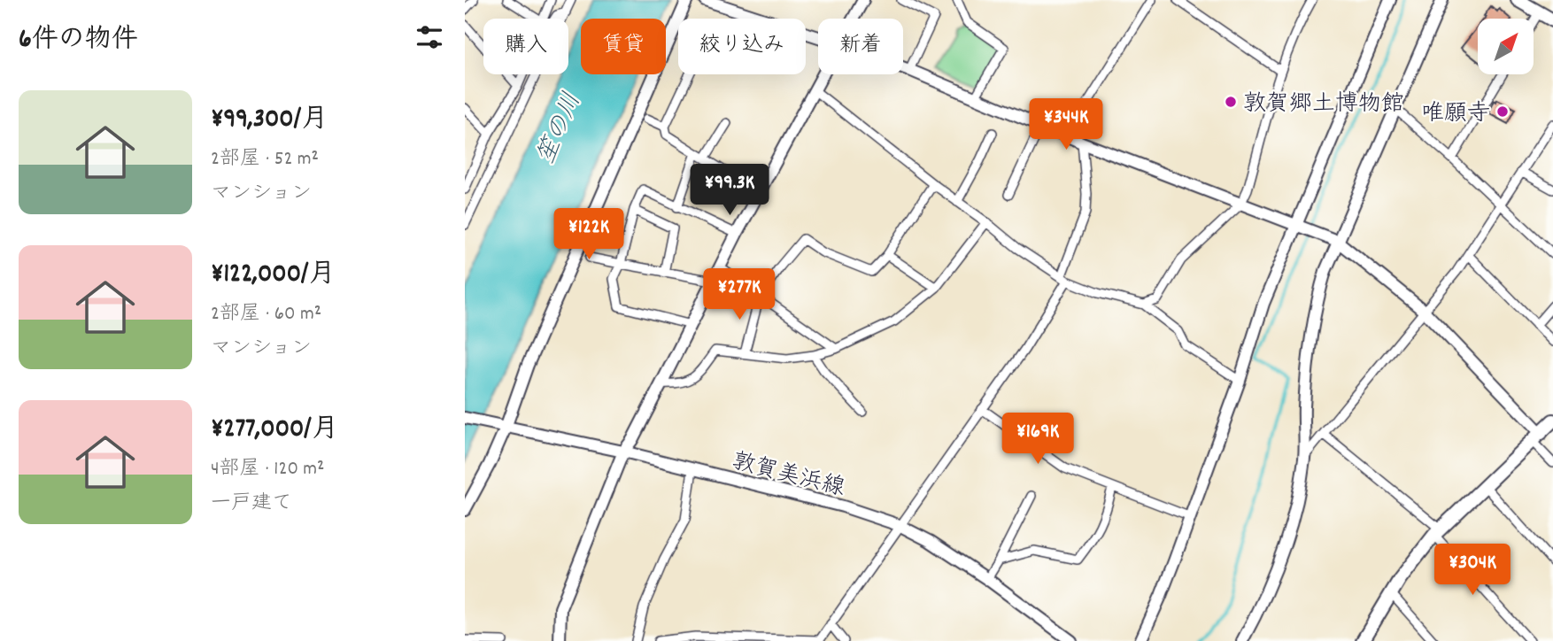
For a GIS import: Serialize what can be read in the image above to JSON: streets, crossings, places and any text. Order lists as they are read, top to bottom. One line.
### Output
{"streets":{"street":["敦賀美浜線"]},"water":["笙の川"],"places":["敦賀郷土博物館","唯願寺"],"north":"top right","page":{"heading":"6件の物件","chip":["購入","賃貸","絞り込み","新着"],"list":[{"name":"¥99,300/月","note":"2部屋 · 52 m² · マンション"},{"name":"¥122,000/月","note":"2部屋 · 60 m² · マンション"},{"name":"¥277,000/月","note":"4部屋 · 120 m² · 一戸建て"}],"price":["¥344K","¥99.3K","¥122K","¥277K","¥169K","¥304K"]}}
